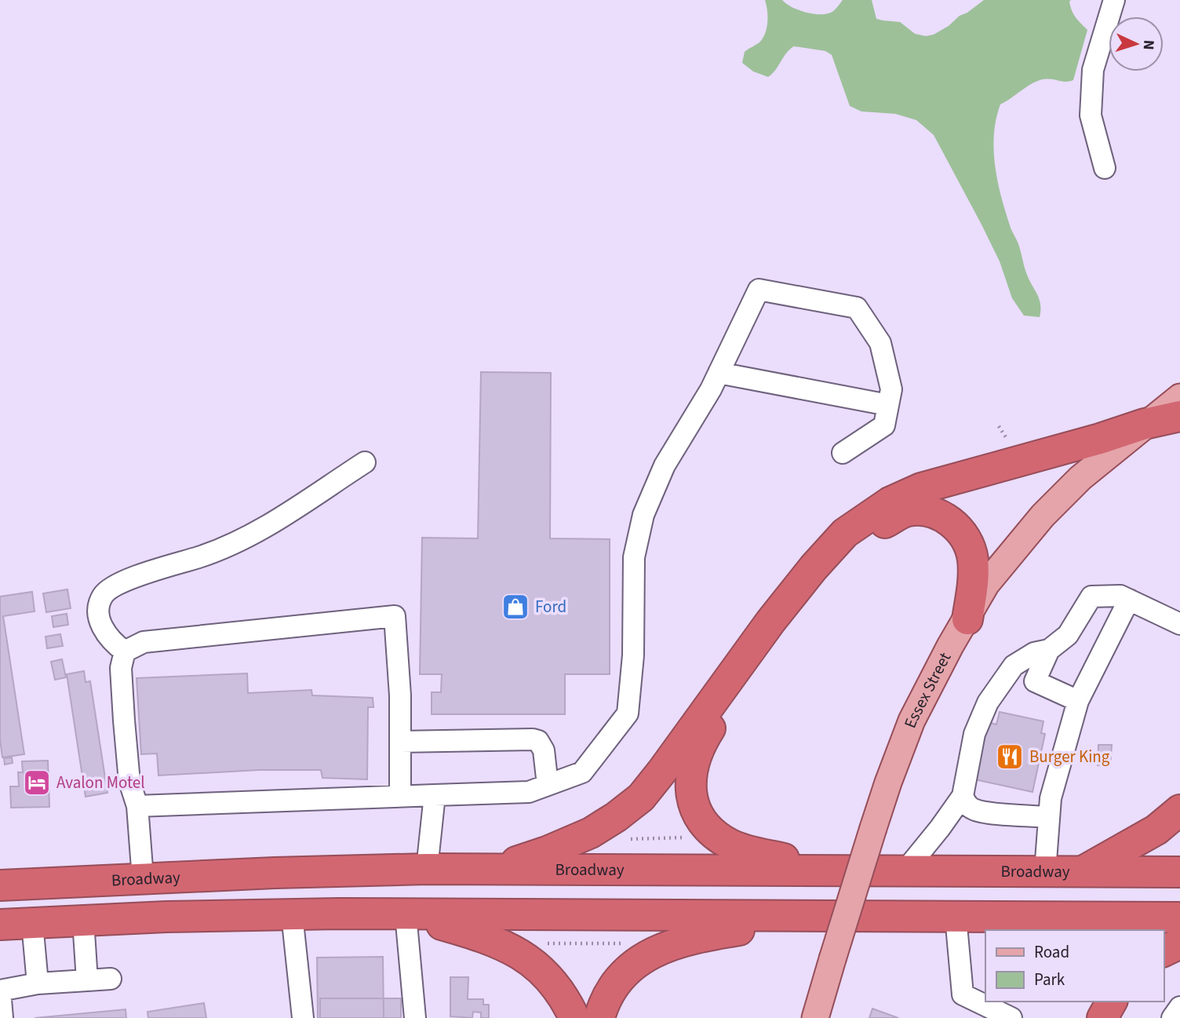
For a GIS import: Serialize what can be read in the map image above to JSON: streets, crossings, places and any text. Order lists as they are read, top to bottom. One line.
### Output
{"streets":{"highway":["Broadway"],"main road":["Essex Street"]},"places":{"shop":["Ford"],"restaurant":["Burger King"],"hotel":["Avalon Motel"]},"legend":["Road","Park"],"north":"right"}
